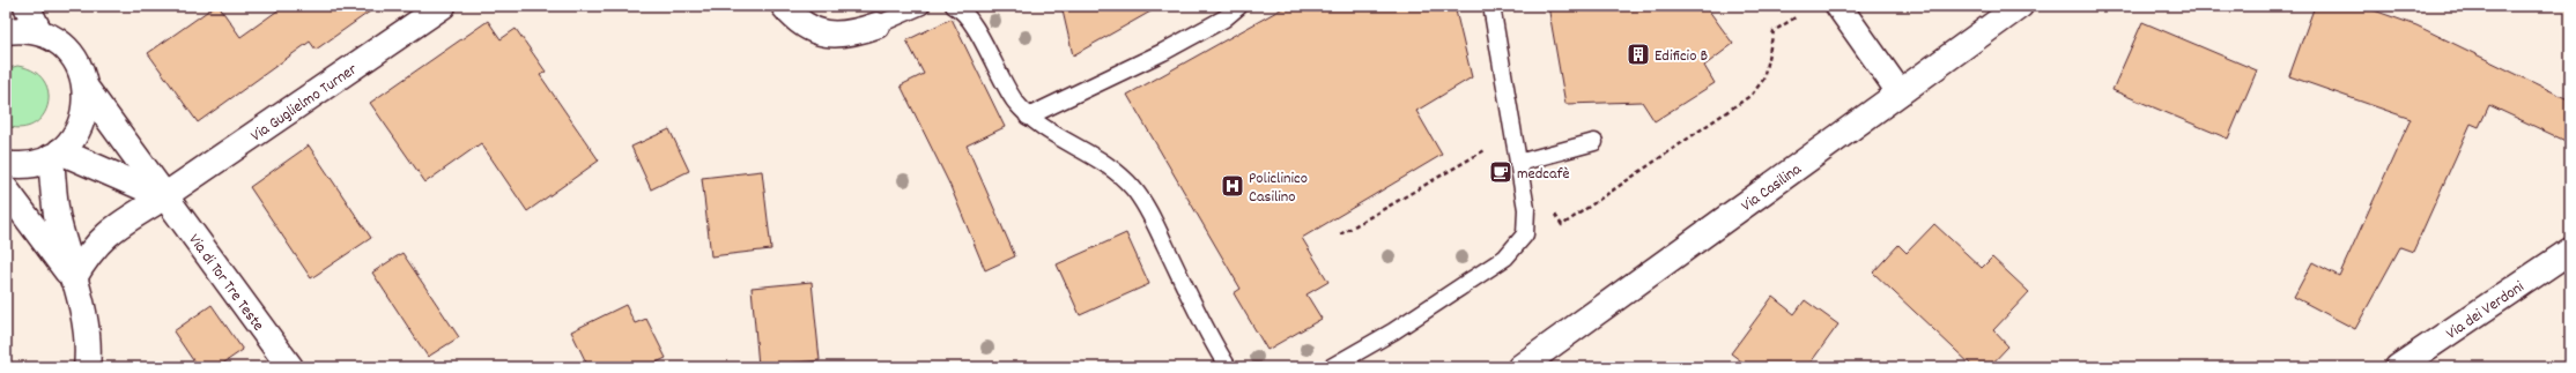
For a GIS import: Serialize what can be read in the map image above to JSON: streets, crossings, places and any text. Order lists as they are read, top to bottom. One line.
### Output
{"streets":{"street":["Via Guglielmo Turner","Via Casilina","Via di Tor Tre Teste","Via dei Verdoni"]},"crossings":[["Via Guglielmo Turner","Via di Tor Tre Teste"]],"places":{"building":["Edificio B"],"cafe":["medcafè"],"hospital":["Policlinico Casilino"]}}
